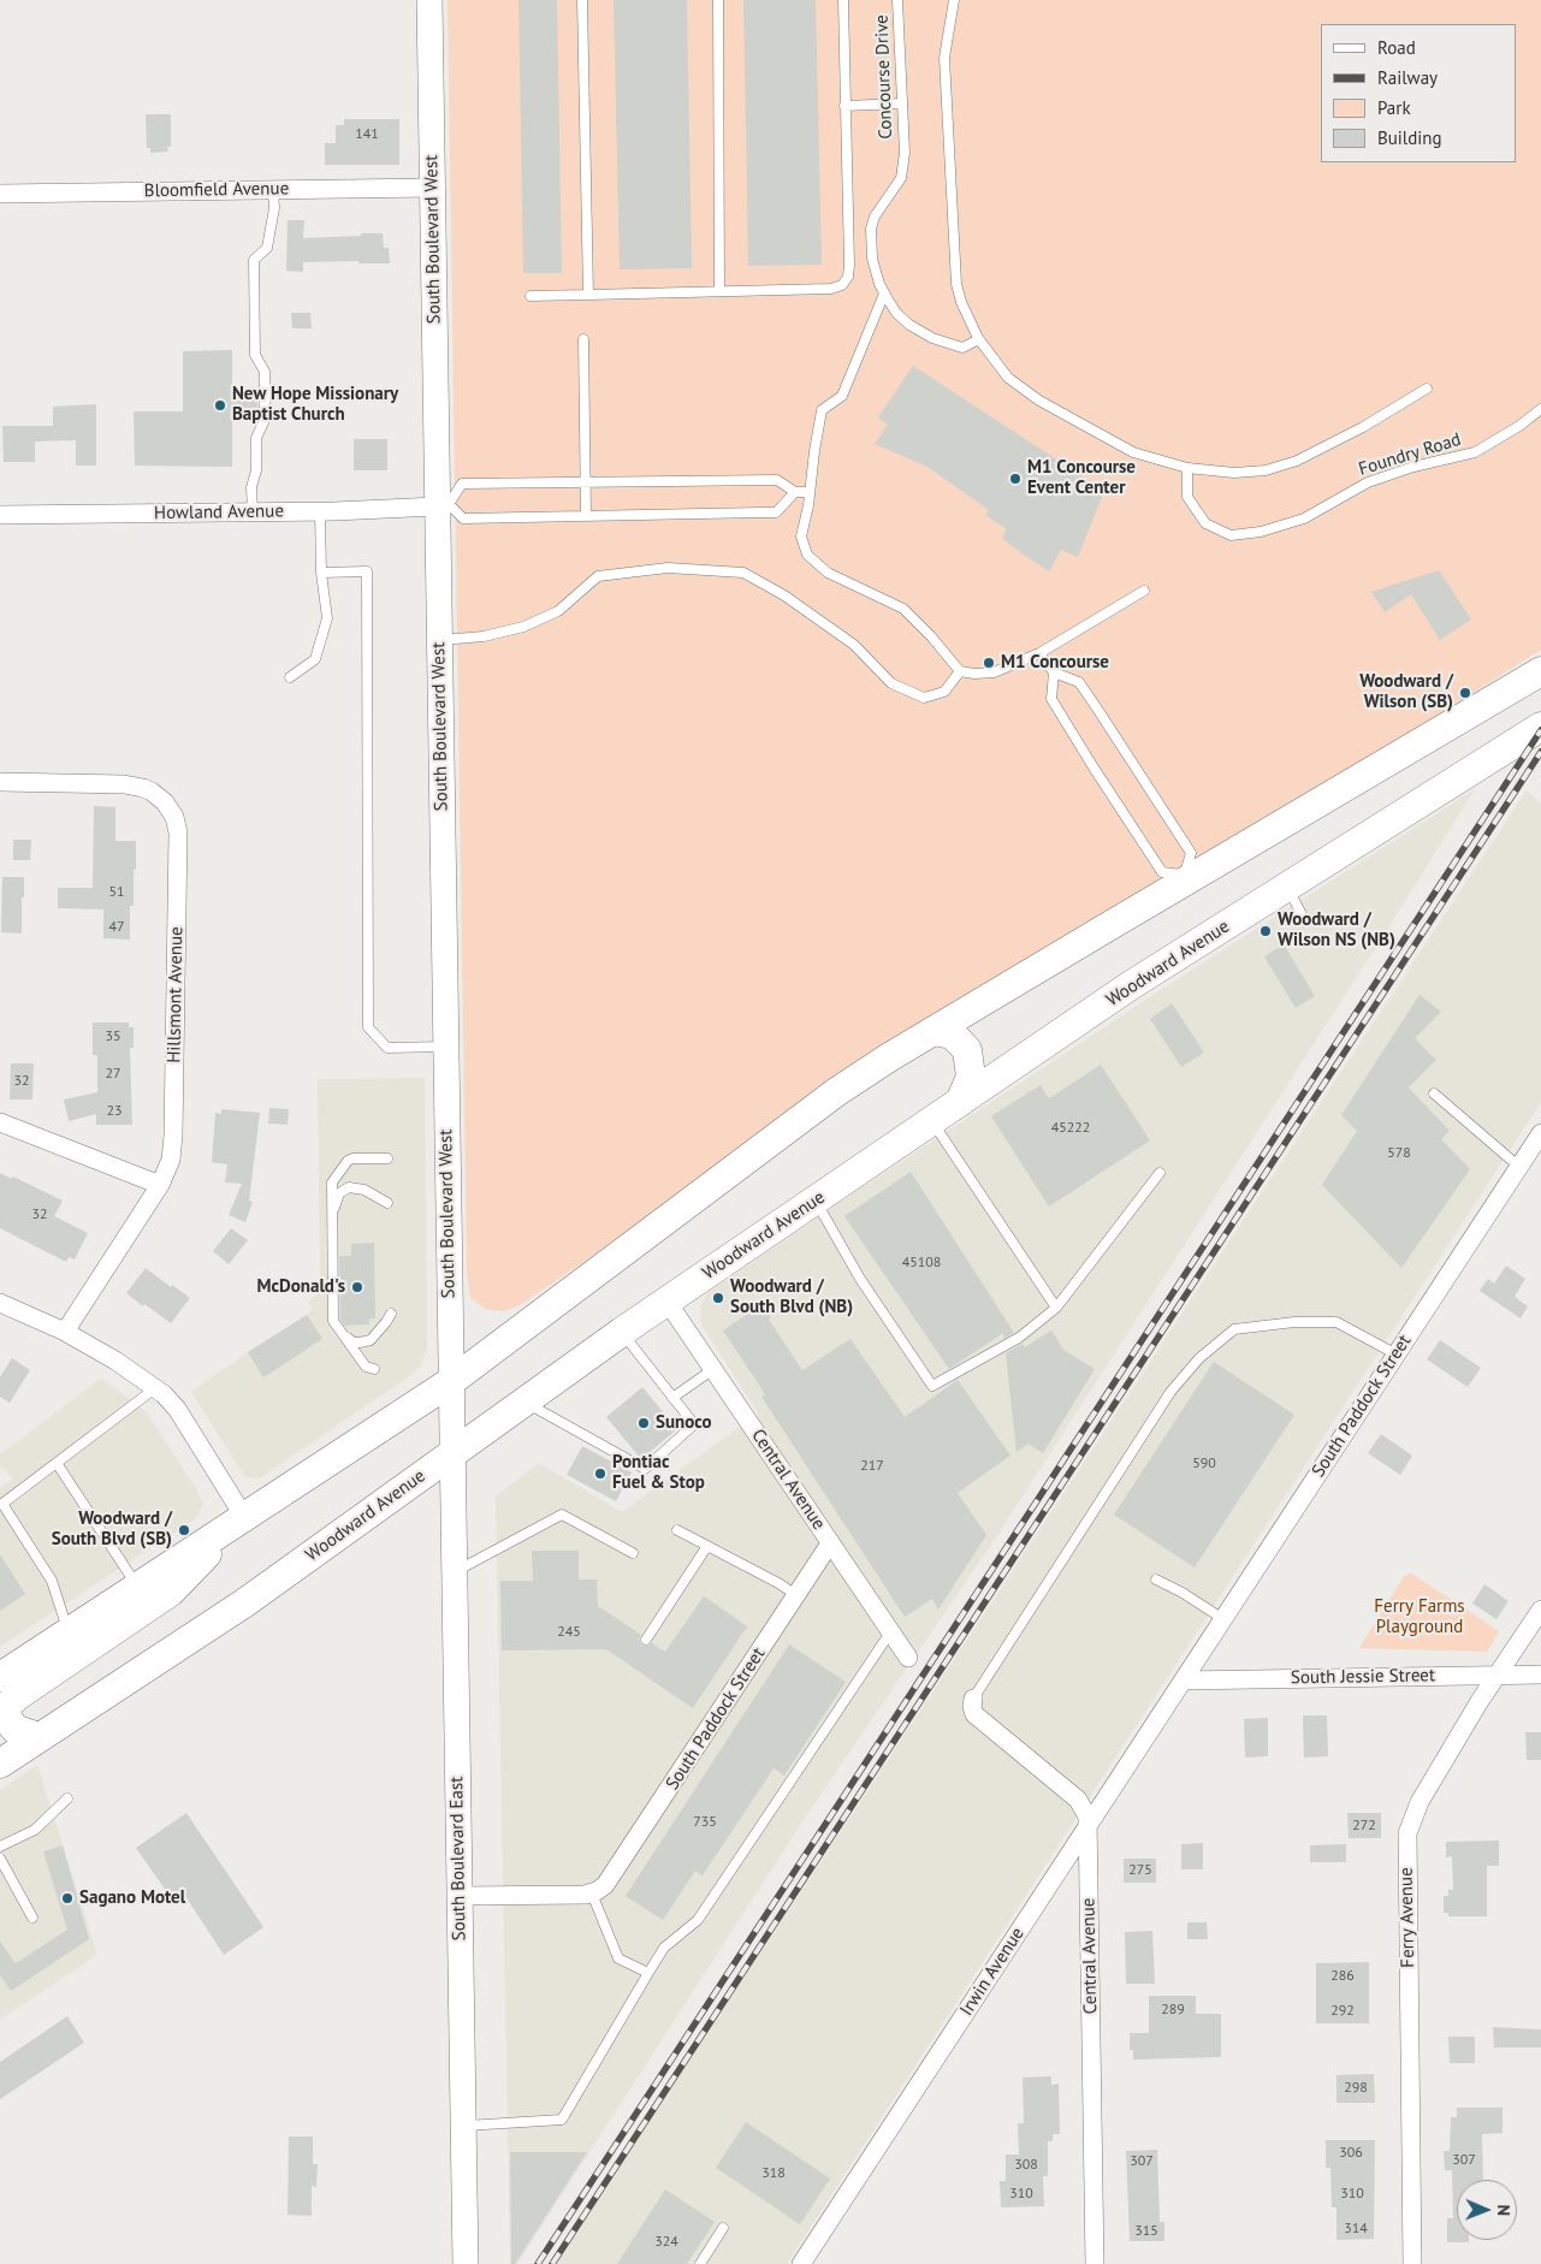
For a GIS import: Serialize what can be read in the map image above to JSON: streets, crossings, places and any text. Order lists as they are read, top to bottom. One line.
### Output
{"streets":{"main road":["Woodward Avenue"],"street":["Bloomfield Avenue","South Boulevard West","Howland Avenue","Hillsmont Avenue","South Paddock Street","Central Avenue","South Jessie Street","South Boulevard East","Ferry Avenue","Irwin Avenue"],"lane":["Concourse Drive","Foundry Road"]},"crossings":[["Bloomfield Avenue","South Boulevard West"],["South Boulevard West","Howland Avenue"],["South Boulevard West","Woodward Avenue"],["South Boulevard West","South Boulevard East"],["Woodward Avenue","Central Avenue"],["Woodward Avenue","South Boulevard East"],["South Paddock Street","Central Avenue"],["South Paddock Street","South Jessie Street"],["South Paddock Street","Irwin Avenue"],["Central Avenue","Irwin Avenue"],["South Jessie Street","Ferry Avenue"],["South Jessie Street","Irwin Avenue"]],"parks":["Ferry Farms Playground"],"places":["New Hope Missionary Baptist Church","M1 Concourse Event Center","M1 Concourse","Woodward / Wilson (SB)","Woodward / Wilson NS (NB)","McDonald's","Woodward / South Blvd (NB)","Sunoco","Pontiac Fuel & Stop","Woodward / South Blvd (SB)","Sagano Motel"],"house_numbers":["141","51","47","35","27","32","23","45222","578","32","45108","590","217","245","735","272","275","286","289","292","298","306","307","307","308","318","310","310","314","315","324"],"legend":["Road","Railway","Park","Building"],"north":"right"}
